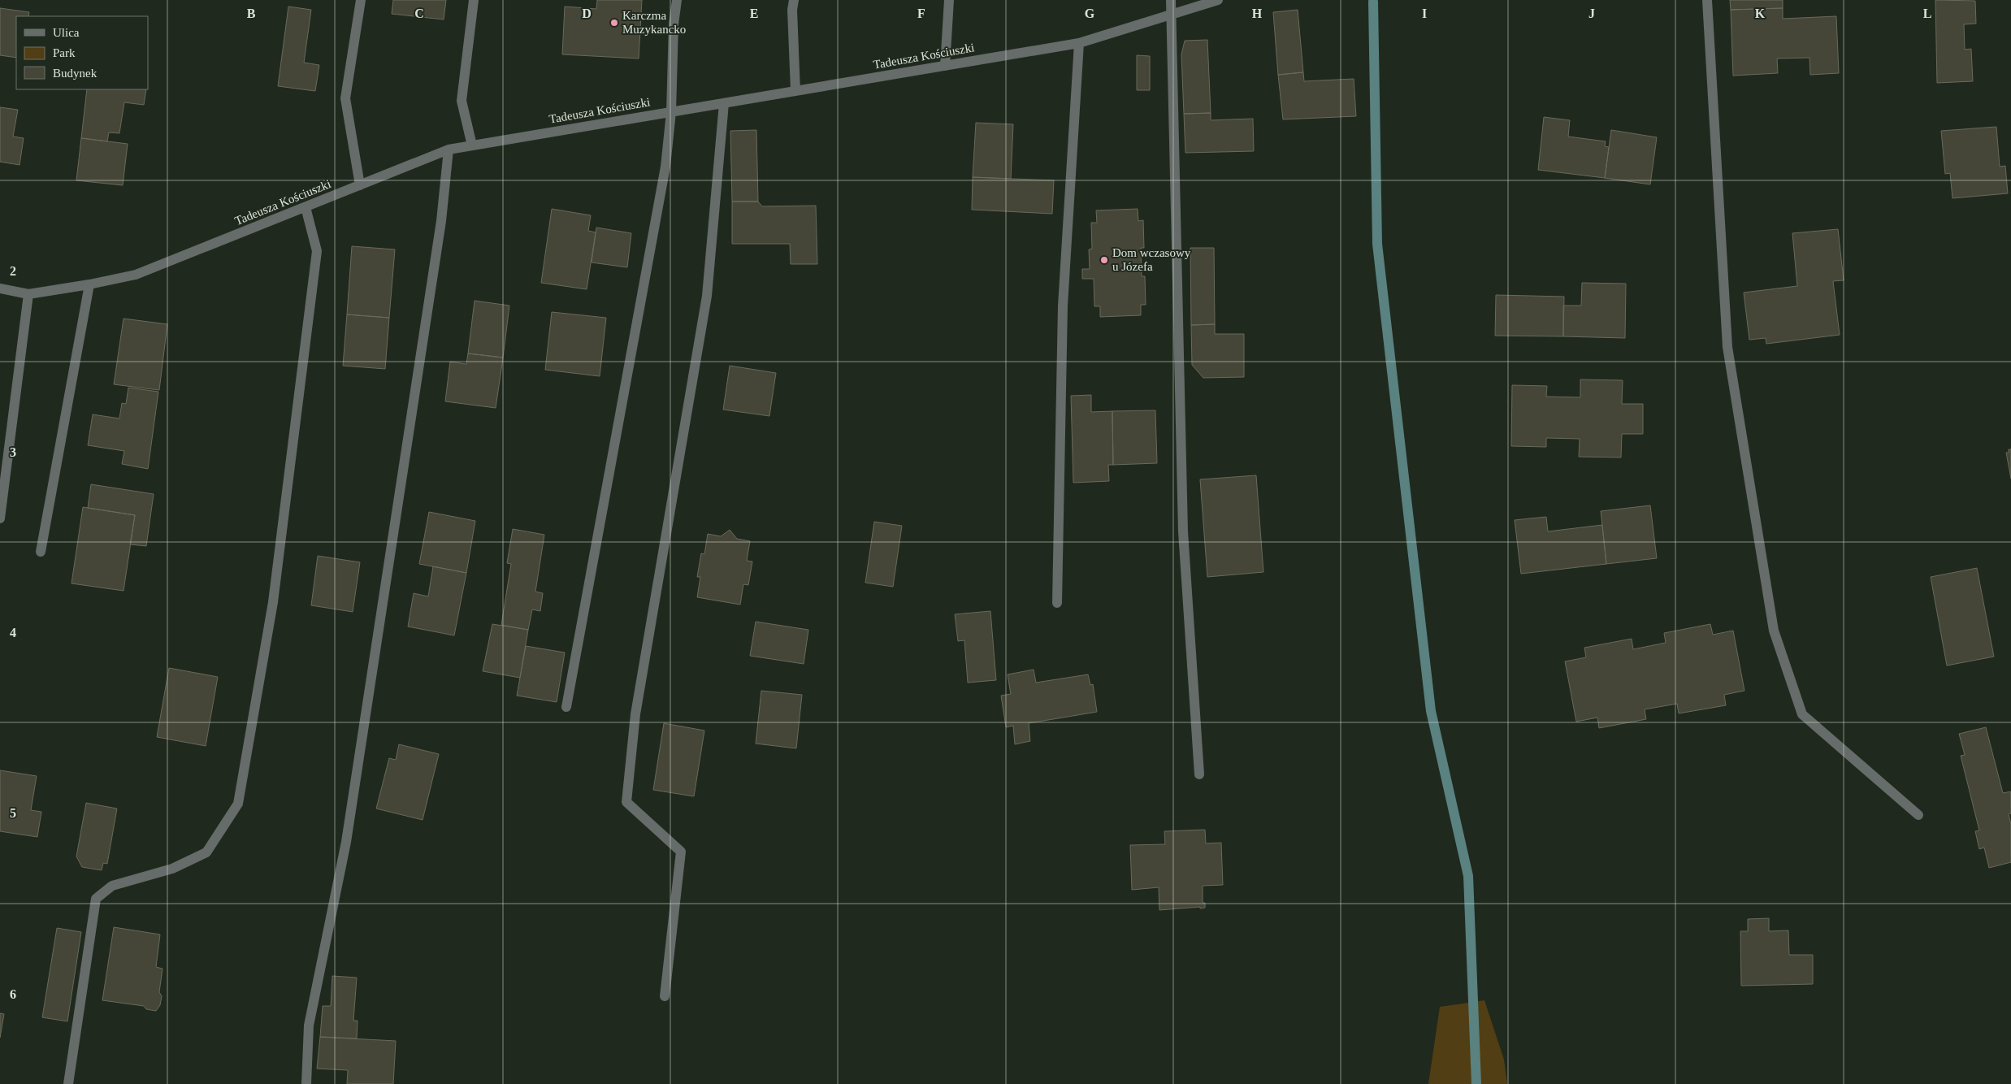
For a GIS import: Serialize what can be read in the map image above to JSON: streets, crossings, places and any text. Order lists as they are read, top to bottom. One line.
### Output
{"streets":{"street":["Tadeusza Kościuszki"]},"places":["Karczma Muzykancko","Dom wczasowy u Józefa"],"legend":["Ulica","Park","Budynek"],"grid":{"columns":["B","C","D","E","F","G","H","I","J","K","L"],"rows":["2","3","4","5","6"]}}
